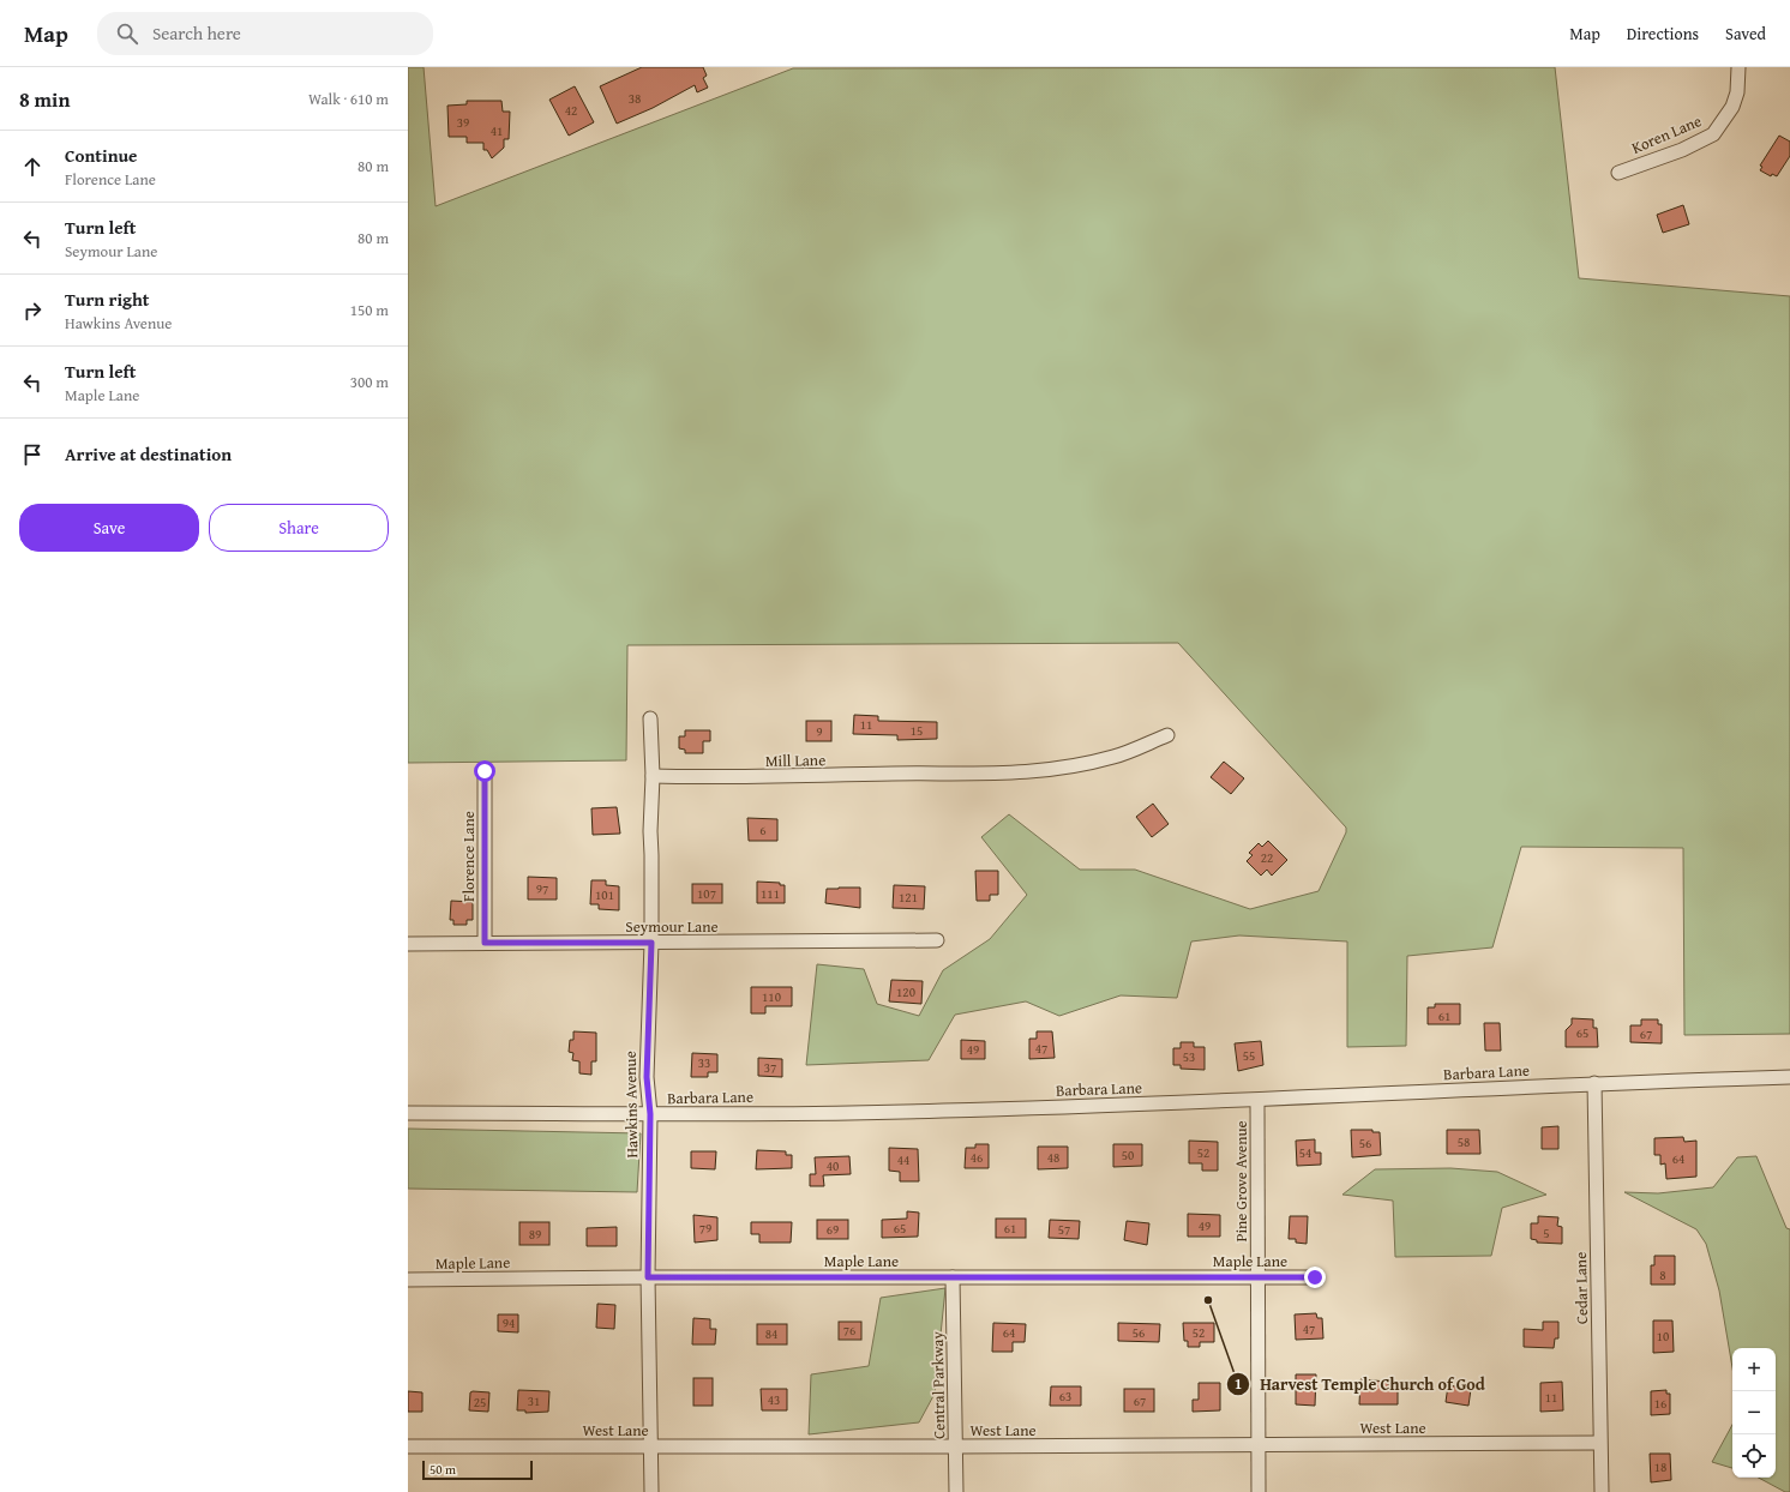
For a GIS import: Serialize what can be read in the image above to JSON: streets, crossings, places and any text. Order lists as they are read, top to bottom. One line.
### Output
{"streets":{"street":["Koren Lane","Mill Lane","Florence Lane","Seymour Lane","Barbara Lane","Hawkins Avenue","Pine Grove Avenue","Maple Lane","Cedar Lane","Central Parkway","West Lane"]},"crossings":[["Mill Lane","Hawkins Avenue"],["Florence Lane","Seymour Lane"],["Seymour Lane","Hawkins Avenue"],["Barbara Lane","Hawkins Avenue"],["Barbara Lane","Pine Grove Avenue"],["Barbara Lane","Cedar Lane"],["Hawkins Avenue","Maple Lane"],["Hawkins Avenue","West Lane"],["Pine Grove Avenue","Maple Lane"],["Pine Grove Avenue","West Lane"],["Maple Lane","Central Parkway"],["Cedar Lane","West Lane"],["Central Parkway","West Lane"]],"places":["Harvest Temple Church of God"],"house_numbers":["38","42","39","41","11","15","9","6","22","97","107","111","101","121","120","110","61","65","67","47","49","55","53","33","37","58","56","52","54","50","46","48","64","44","40","49","79","65","61","69","57","5","89","8","94","47","76","64","56","52","84","10","63","11","43","31","67","25","16","18"],"scale_bar":"50 m","page":{"header":"Map","search":"Search here","nav":["Map","Directions","Saved"],"heading":["8 min","Walk · 610 m"],"list":[["Continue","Florence Lane","80 m"],["Turn left","Seymour Lane","80 m"],["Turn right","Hawkins Avenue","150 m"],["Turn left","Maple Lane","300 m"],"Arrive at destination"],"buttons":["Save","Share"],"map_buttons":["+","−"],"scale":"50 m"}}
